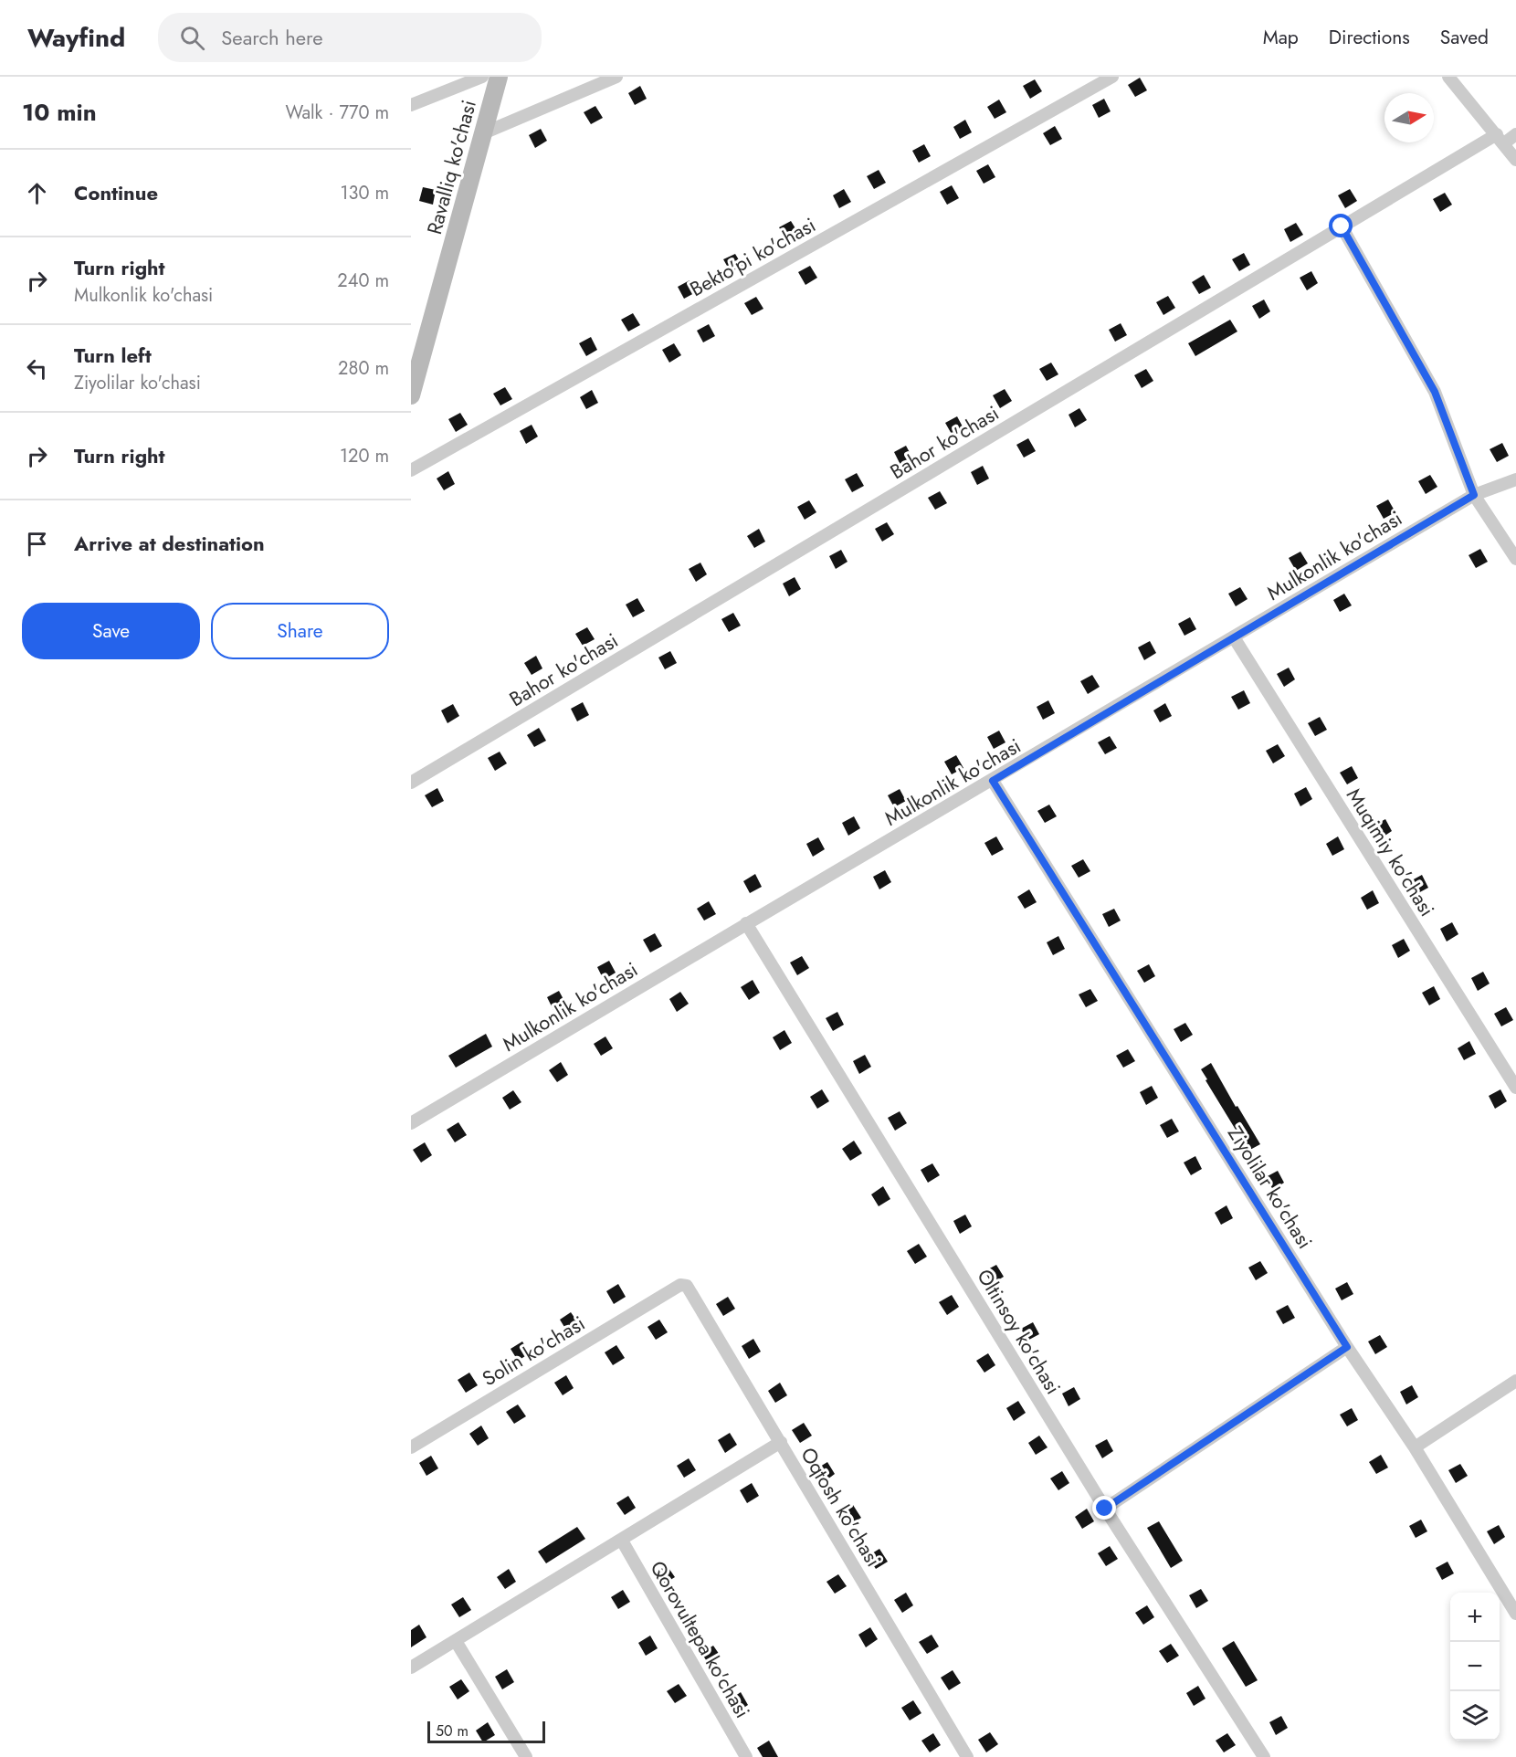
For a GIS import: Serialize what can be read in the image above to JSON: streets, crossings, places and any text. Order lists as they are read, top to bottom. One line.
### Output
{"streets":{"street":["Ravalliq ko'chasi","Bekto'pi ko'chasi","Bahor ko'chasi","Mulkonlik ko'chasi","Muqimiy ko'chasi","Ziyolilar ko'chasi","Oltinsoy ko'chasi","Solin ko'chasi","Oqtosh ko'chasi","Qorovultepa ko'chasi"]},"crossings":[["Mulkonlik ko'chasi","Muqimiy ko'chasi"],["Mulkonlik ko'chasi","Ziyolilar ko'chasi"],["Mulkonlik ko'chasi","Oltinsoy ko'chasi"],["Solin ko'chasi","Oqtosh ko'chasi"]],"scale_bar":"50 m","north":"right","page":{"header":"Wayfind","search":"Search here","nav":["Map","Directions","Saved"],"heading":["10 min","Walk · 770 m"],"list":[["Continue","130 m"],["Turn right","Mulkonlik ko'chasi","240 m"],["Turn left","Ziyolilar ko'chasi","280 m"],["Turn right","120 m"],"Arrive at destination"],"buttons":["Save","Share"],"map_buttons":["+","−"],"scale":"50 m"}}
